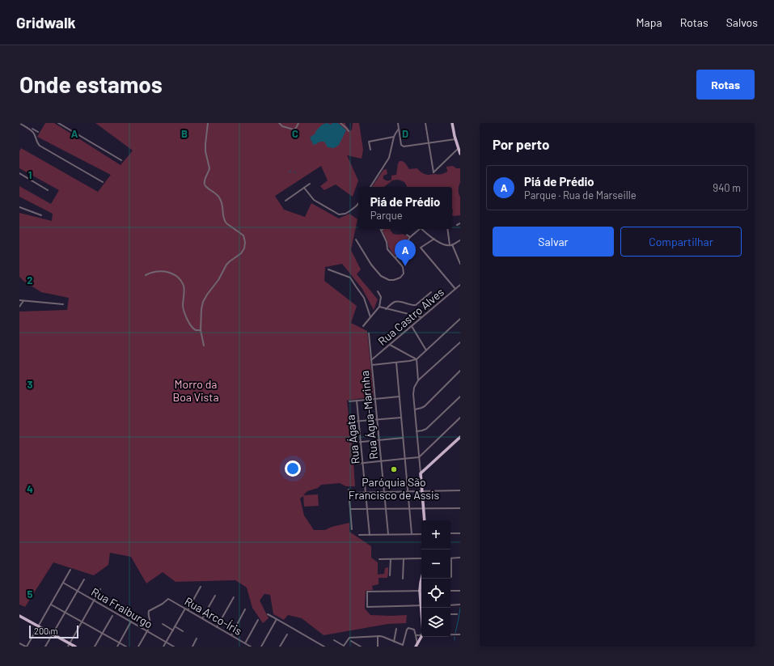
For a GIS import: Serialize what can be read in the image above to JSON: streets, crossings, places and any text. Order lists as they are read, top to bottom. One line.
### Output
{"streets":{"street":["Rua Castro Alves","Rua Água-Marinha","Rua Ágata","Rua Fraiburgo","Rua Arco-Íris"]},"crossings":[["Rua Castro Alves","Rua Água-Marinha"],["Rua Fraiburgo","Rua Arco-Íris"]],"parks":["Morro da Boa Vista"],"places":["Paróquia São Francisco de Assis"],"scale_bar":"200 m","page":{"header":"Gridwalk","nav":["Mapa","Rotas","Salvos"],"buttons":["Rotas",["Salvar","Compartilhar"]],"title":"Onde estamos","heading":"Por perto","list":[{"mark":"A","name":"Piá de Prédio","note":"Parque · Rua de Marseille","value":"940 m"}],"popup":["Piá de Prédio","Parque"],"pins":"A","map_buttons":["+","−"],"scale":"200 m"},"grid":{"columns":["A","B","C","D"],"rows":["1","2","3","4","5"]}}
